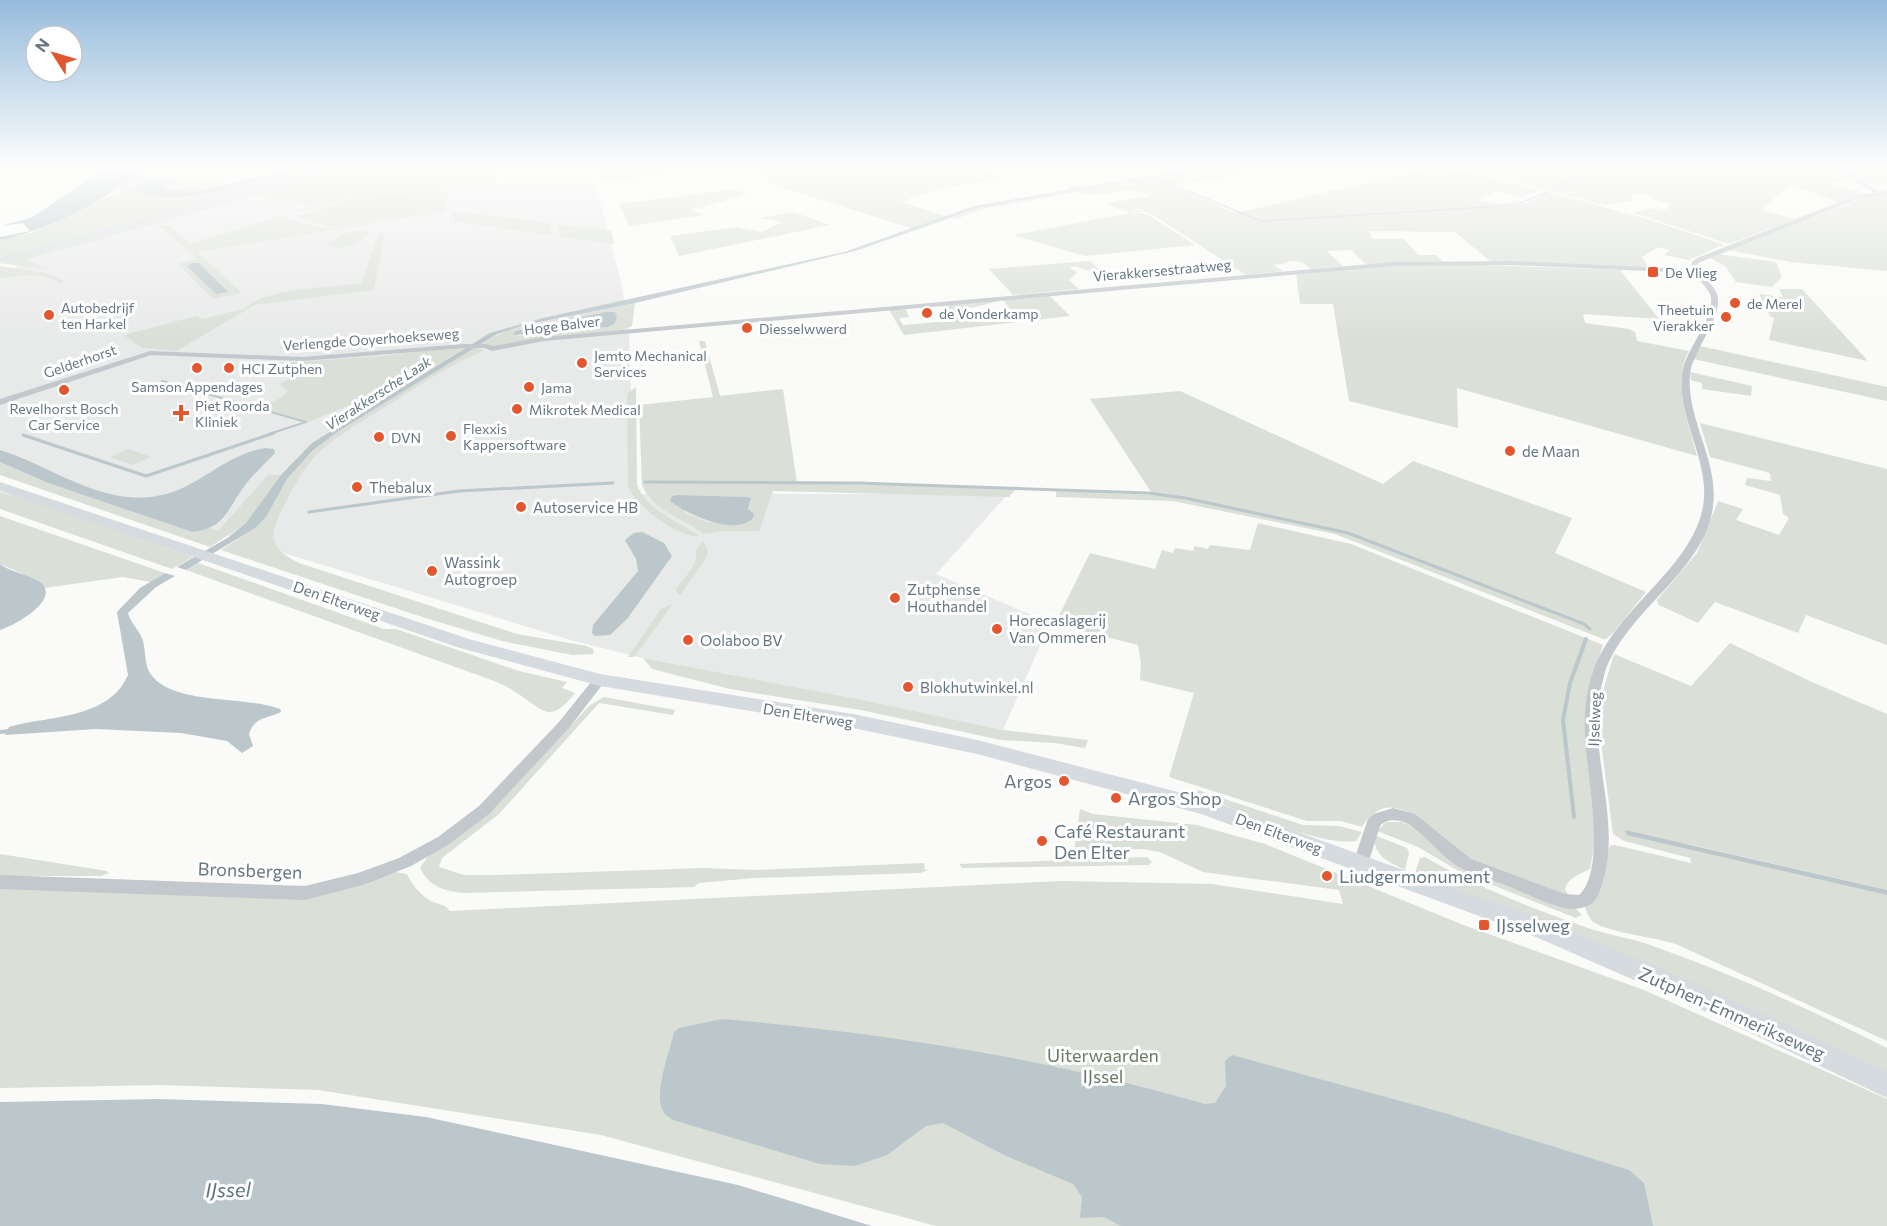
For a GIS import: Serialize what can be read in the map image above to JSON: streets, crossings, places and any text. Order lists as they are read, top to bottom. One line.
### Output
{"streets":{"main road":["Den Elterweg","Zutphen-Emmerikseweg"],"street":["Vierakkersestraatweg","Hoge Balver","Verlengde Ooyerhoekseweg","Gelderhorst","IJselweg","Bronsbergen"]},"crossings":[["Vierakkersestraatweg","Hoge Balver"],["Vierakkersestraatweg","IJselweg"],["Hoge Balver","Verlengde Ooyerhoekseweg"],["Verlengde Ooyerhoekseweg","Gelderhorst"],["Den Elterweg","IJselweg"],["Den Elterweg","Bronsbergen"],["Den Elterweg","Zutphen-Emmerikseweg"]],"water":["Vierakkersche Laak","IJssel"],"parks":["Uiterwaarden IJssel"],"places":{"transit":["De Vlieg","IJsselweg"],"other":["de Merel","de Vonderkamp","Autobedrijf ten Harkel","Theetuin Vierakker","Diesselwwerd","Jemto Mechanical Services","Samson Appendages","HCI Zutphen","Jama","Revelhorst Bosch Car Service","Mikrotek Medical","Flexxis Kappersoftware","DVN","de Maan","Thebalux","Autoservice HB","Wassink Autogroep","Zutphense Houthandel","Horecaslagerij Van Ommeren","Oolaboo BV","Blokhutwinkel.nl","Argos","Argos Shop","Café Restaurant Den Elter","Liudgermonument"],"health":["Piet Roorda Kliniek"]},"north":"top left"}
